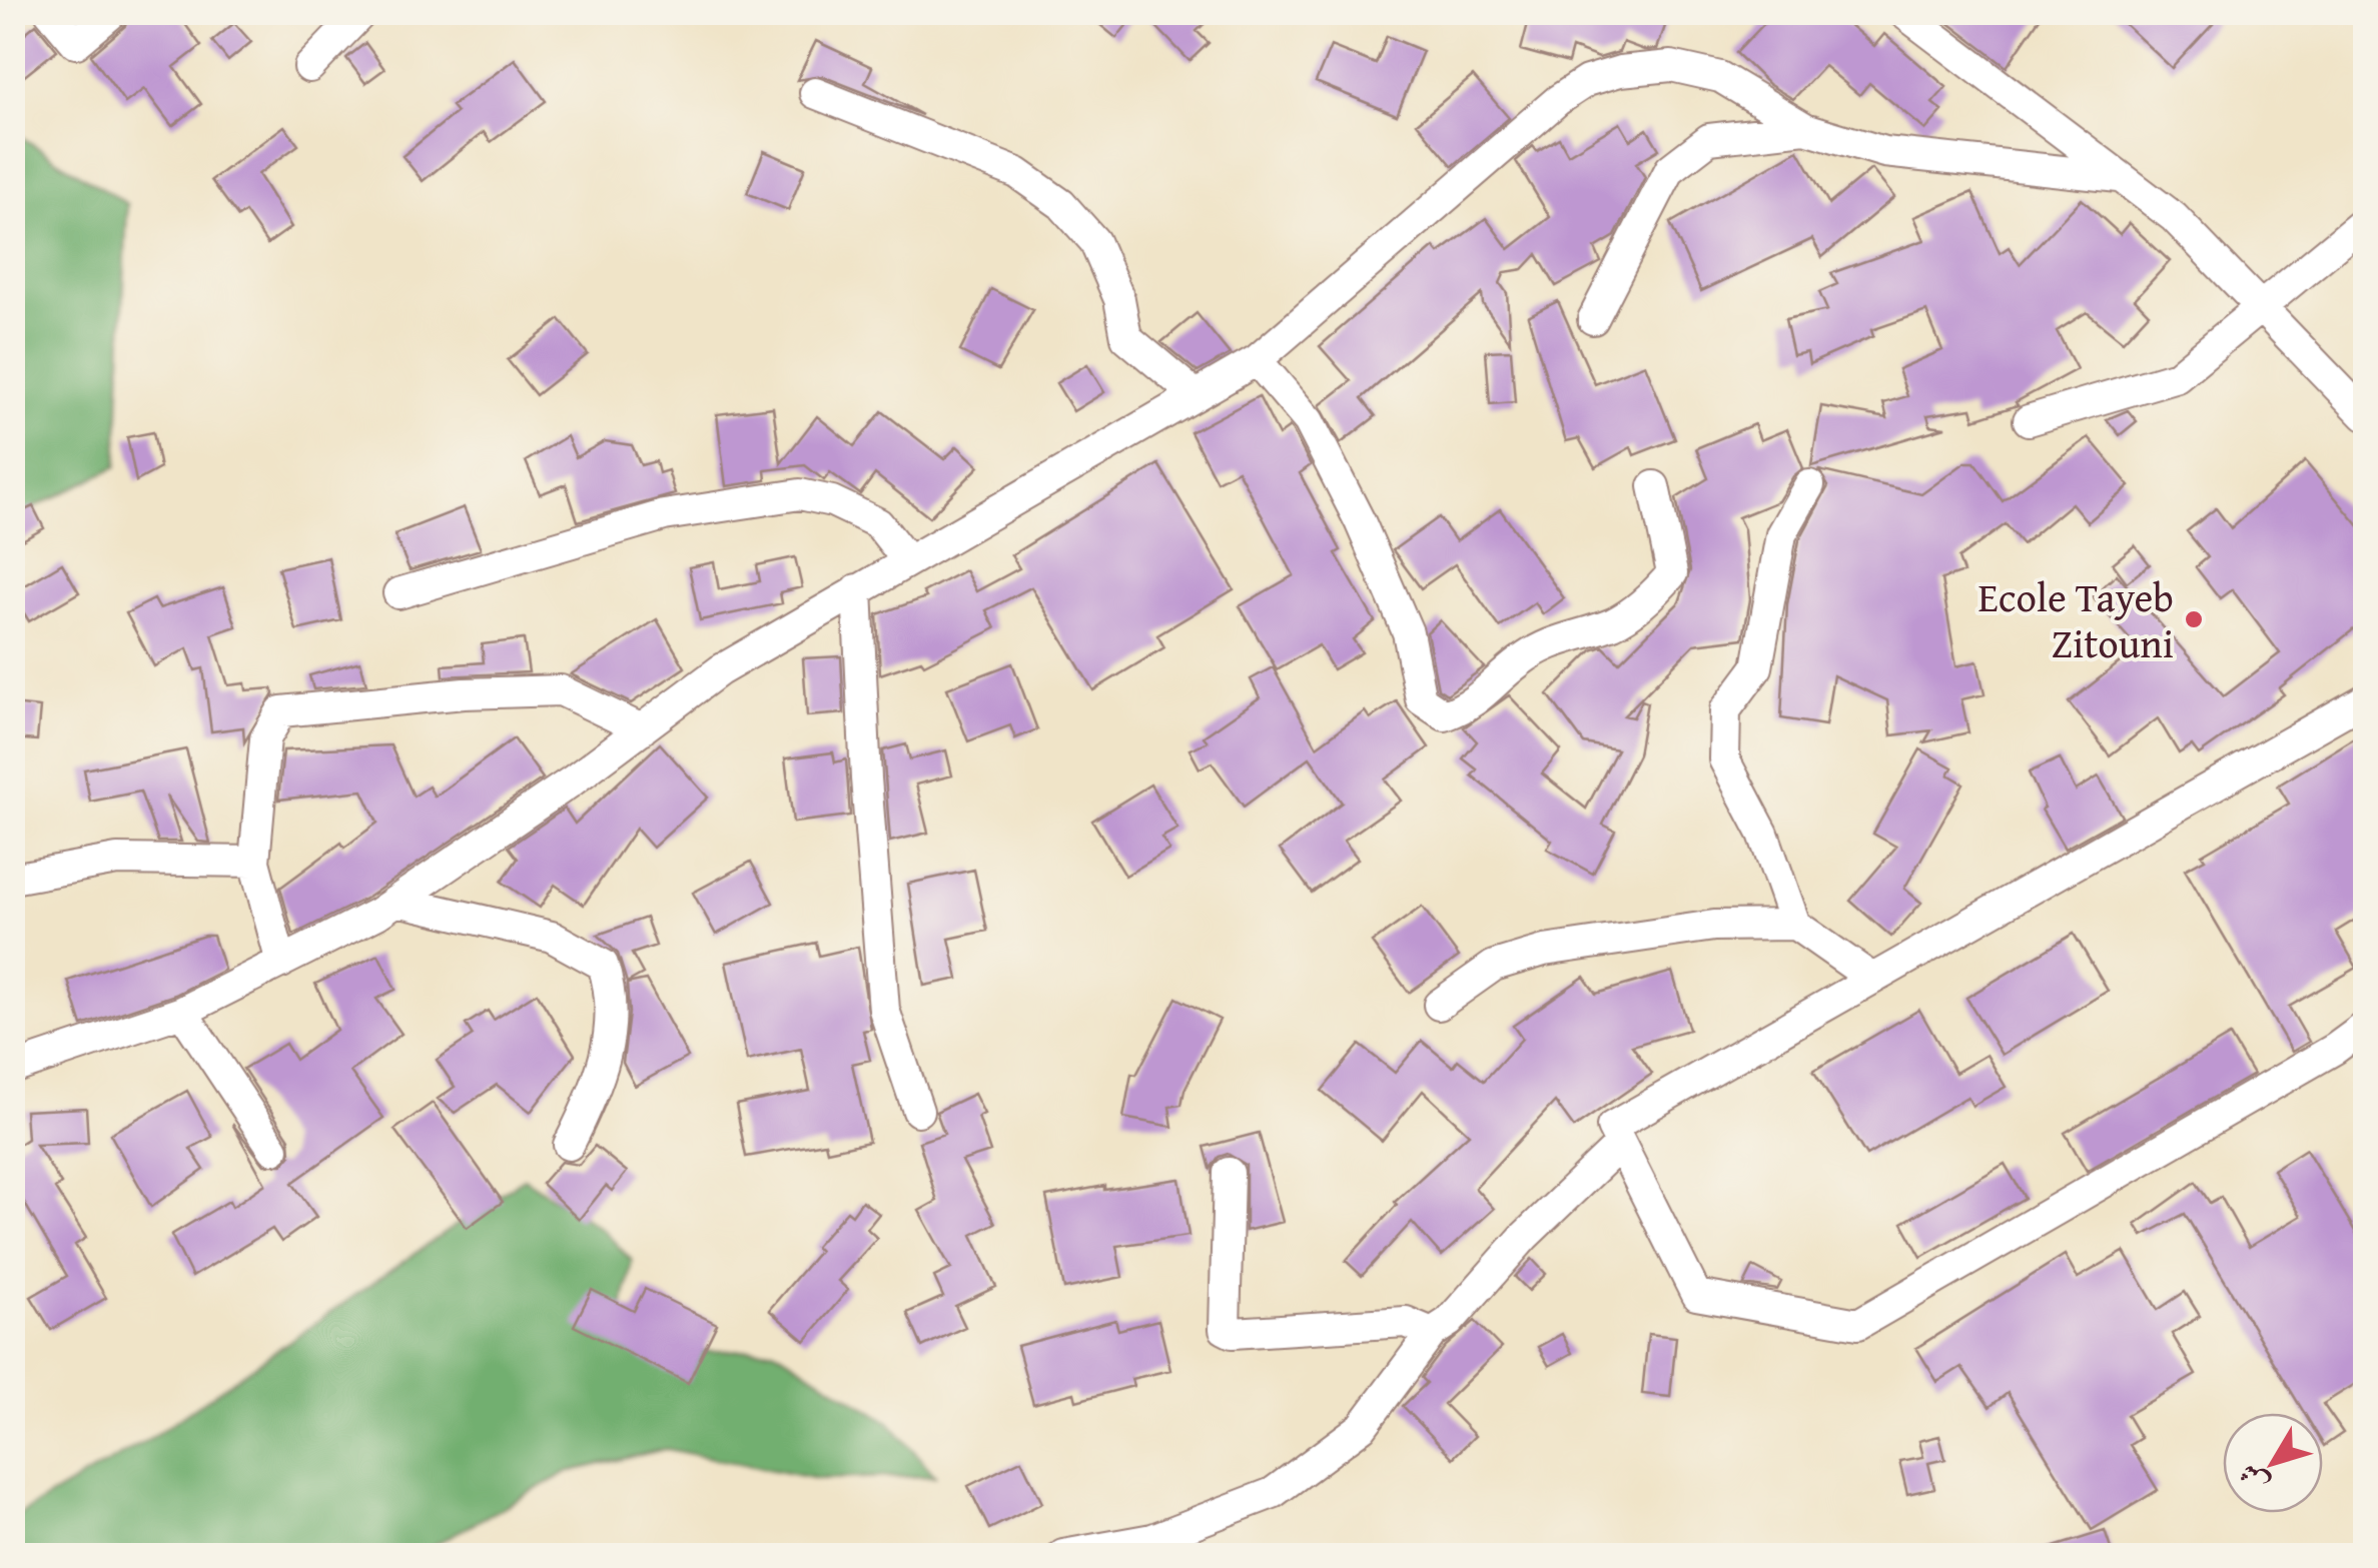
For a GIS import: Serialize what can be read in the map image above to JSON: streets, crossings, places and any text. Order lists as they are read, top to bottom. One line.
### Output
{"places":["Ecole Tayeb Zitouni"],"north":"bottom left"}
